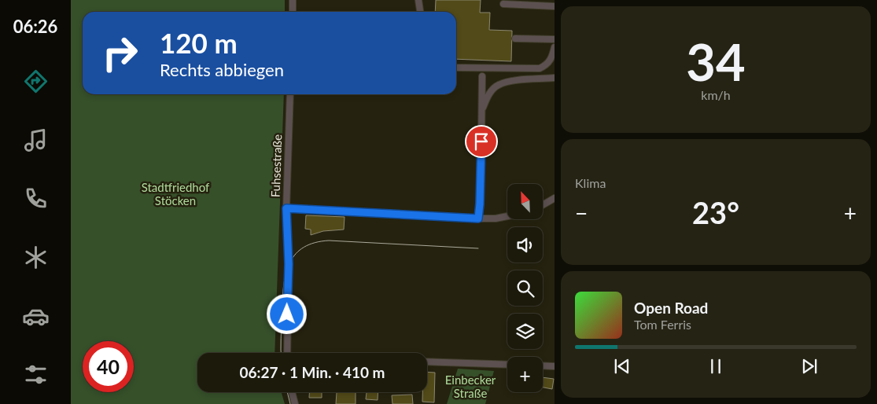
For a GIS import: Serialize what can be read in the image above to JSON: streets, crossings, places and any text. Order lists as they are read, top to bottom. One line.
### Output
{"streets":{"street":["Fuhsestraße"]},"parks":["Stadtfriedhof Stöcken","Einbecker Straße"],"north":"top left","page":{"tabs":"06:26","tile":[["34","km/h"],"Klima"],"turn":["120 m","Rechts abbiegen"],"map_buttons":"+","heat":["−","23°","+"],"song":["Open Road","Tom Ferris"],"limit":"40","trip":"06:27 · 1 Min. · 410 m"}}
